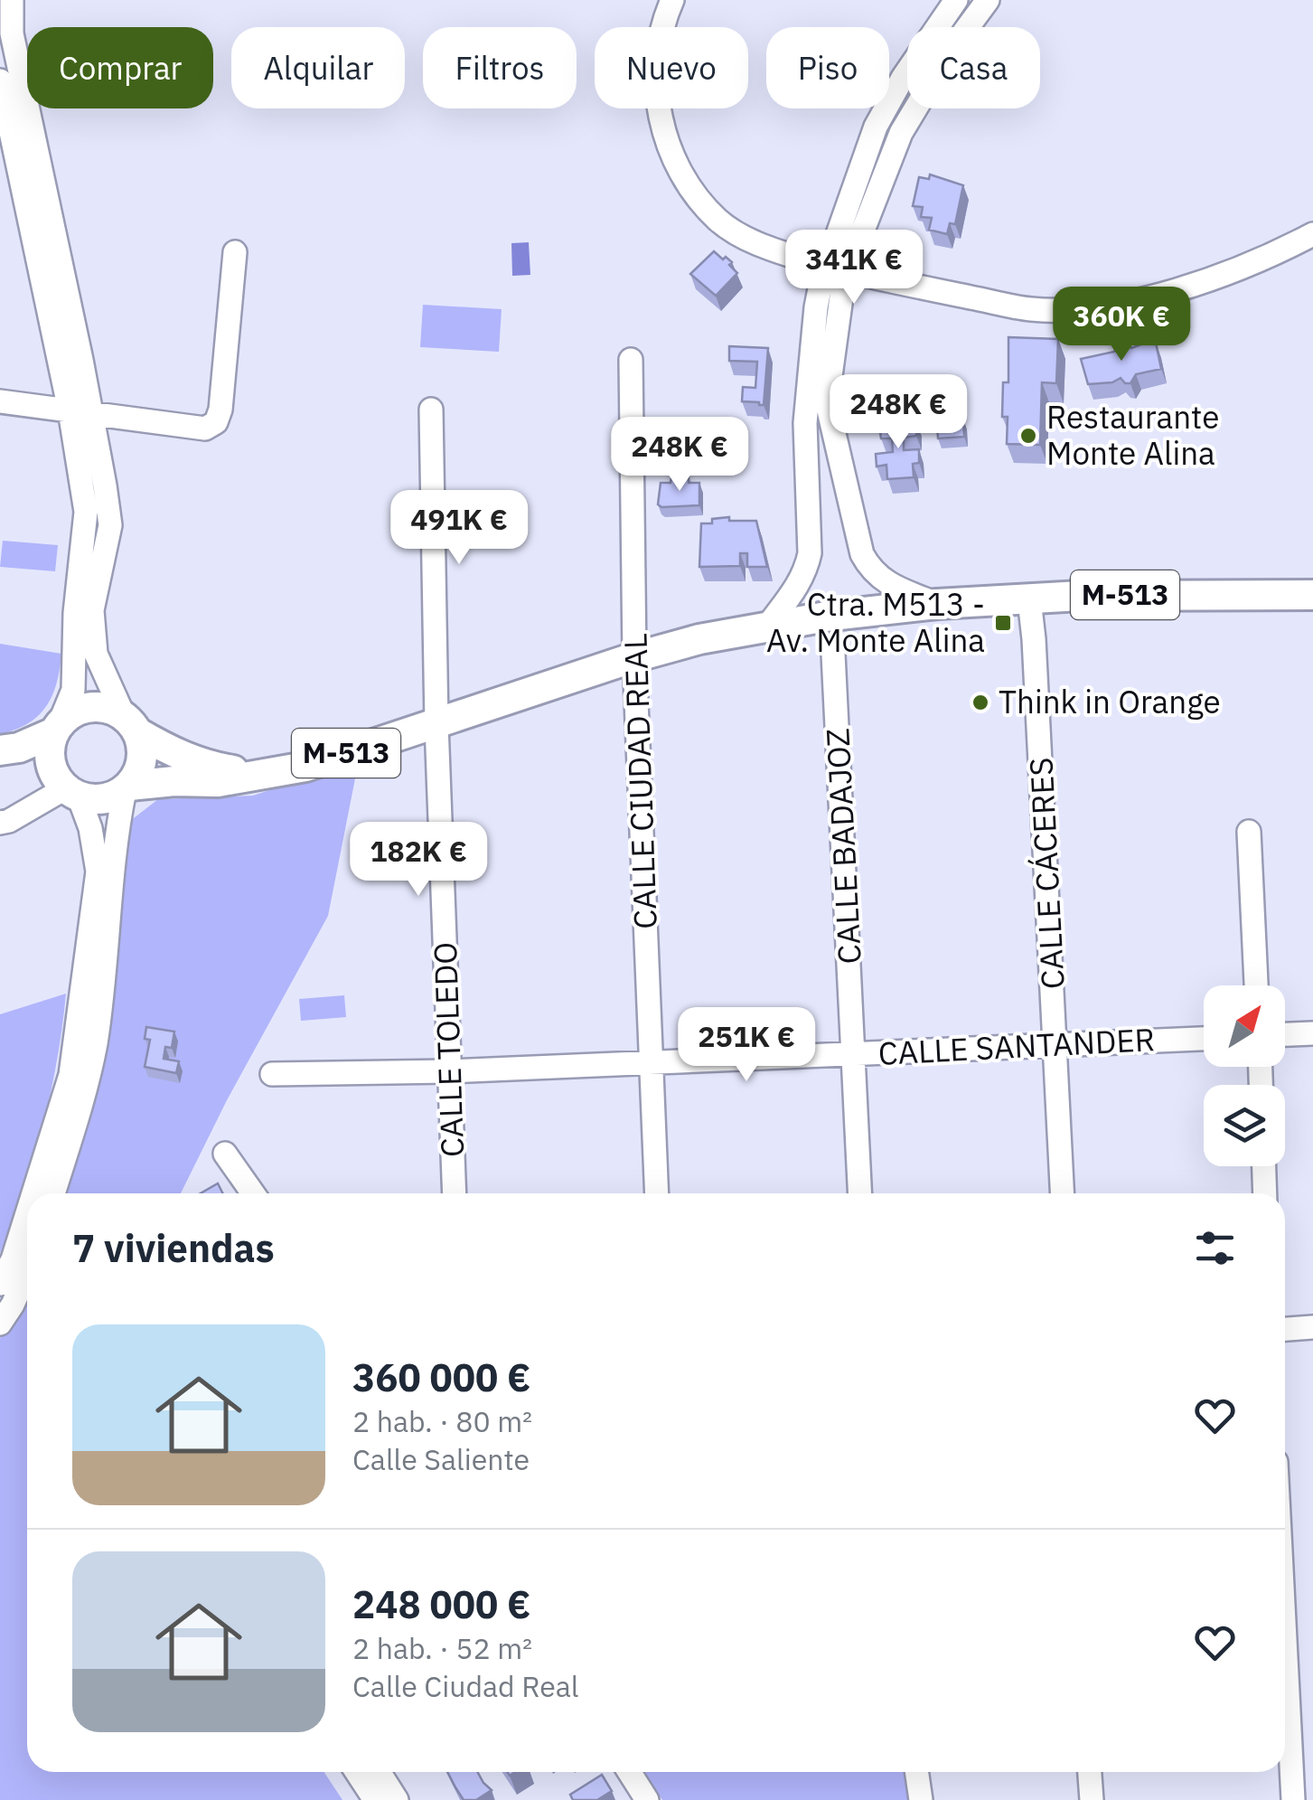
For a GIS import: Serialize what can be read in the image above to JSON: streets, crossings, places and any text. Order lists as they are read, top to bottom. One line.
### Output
{"streets":{"main road":["M-513"],"street":["CALLE CIUDAD REAL","CALLE BADAJOZ","CALLE CÁCERES","CALLE SANTANDER","CALLE TOLEDO"]},"crossings":[["M-513","CALLE CIUDAD REAL"],["M-513","CALLE CÁCERES"],["M-513","CALLE TOLEDO"],["CALLE CIUDAD REAL","CALLE SANTANDER"],["CALLE BADAJOZ","CALLE SANTANDER"],["CALLE CÁCERES","CALLE SANTANDER"],["CALLE SANTANDER","CALLE TOLEDO"]],"places":{"other":["Restaurante Monte Alina","Think in Orange"],"transit":["Ctra. M513 - Av. Monte Alina"]},"north":"top right","page":{"chip":["Comprar","Alquilar","Filtros","Nuevo","Piso","Casa"],"price":["341K €","360K €","248K €","248K €","491K €","182K €","251K €"],"heading":"7 viviendas","list":[{"name":"360 000 €","note":"2 hab. · 80 m² · Calle Saliente"},{"name":"248 000 €","note":"2 hab. · 52 m² · Calle Ciudad Real"}]}}
